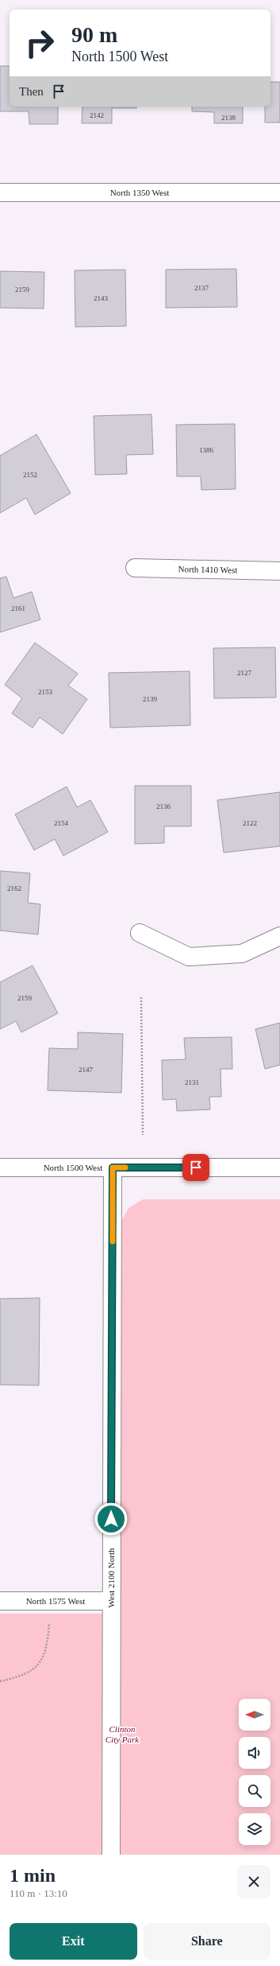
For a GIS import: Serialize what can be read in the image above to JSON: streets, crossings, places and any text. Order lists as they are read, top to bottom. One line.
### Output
{"streets":{"street":["North 1350 West","North 1410 West","North 1500 West","West 2100 North","North 1575 West"]},"crossings":[["North 1500 West","West 2100 North"],["West 2100 North","North 1575 West"]],"parks":["Clinton City Park"],"house_numbers":["2142","2138","2137","2159","2143","1386","2152","2161","2127","2153","2139","2136","2154","2122","2162","2159","2147","2131"],"north":"left","page":{"turn":["90 m","North 1500 West"],"then":"Then","heading":["1 min","110 m · 13:10"],"buttons":["Exit","Share"]}}
